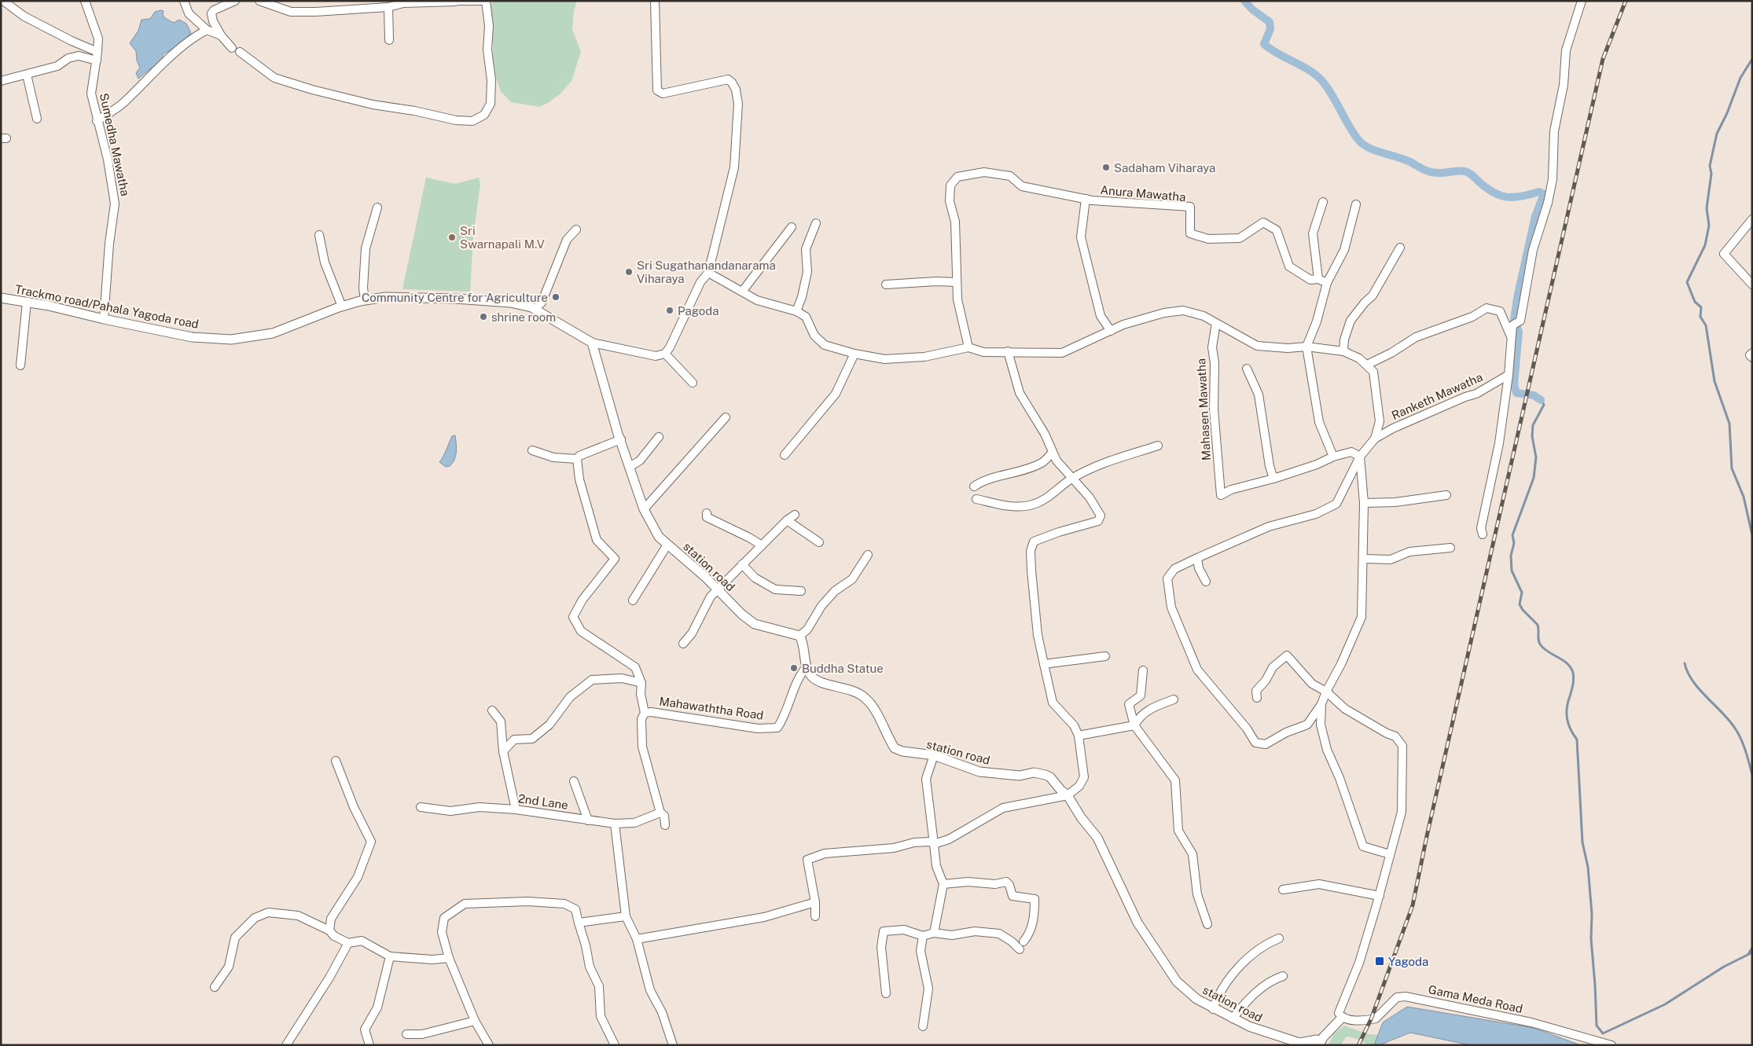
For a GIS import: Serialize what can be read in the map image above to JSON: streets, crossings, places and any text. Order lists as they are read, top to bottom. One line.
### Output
{"streets":{"street":["Sumedha Mawatha","Anura Mawatha","Trackmo road/Pahala Yagoda road","Ranketh Mawatha","Mahasen Mawatha","station road","Mahawaththa Road","2nd Lane","Gama Meda Road"]},"crossings":[["Sumedha Mawatha","Trackmo road/Pahala Yagoda road"],["Trackmo road/Pahala Yagoda road","station road"],["station road","Mahawaththa Road"],["station road","Gama Meda Road"]],"places":{"other":["Sadaham Viharaya","Sri Swarnapali M.V","Sri Sugathanandanarama Viharaya","Community Centre for Agriculture","Pagoda","shrine room","Buddha Statue"],"transit":["Yagoda"]}}
